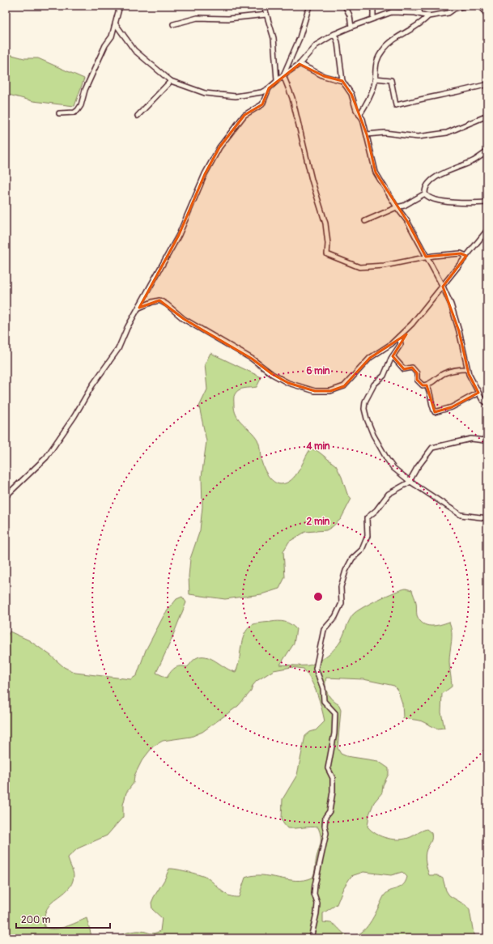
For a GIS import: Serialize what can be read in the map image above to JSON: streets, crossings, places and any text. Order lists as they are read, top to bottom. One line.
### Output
{"scale_bar":"200 m","rings":["6 min","4 min","2 min"]}
